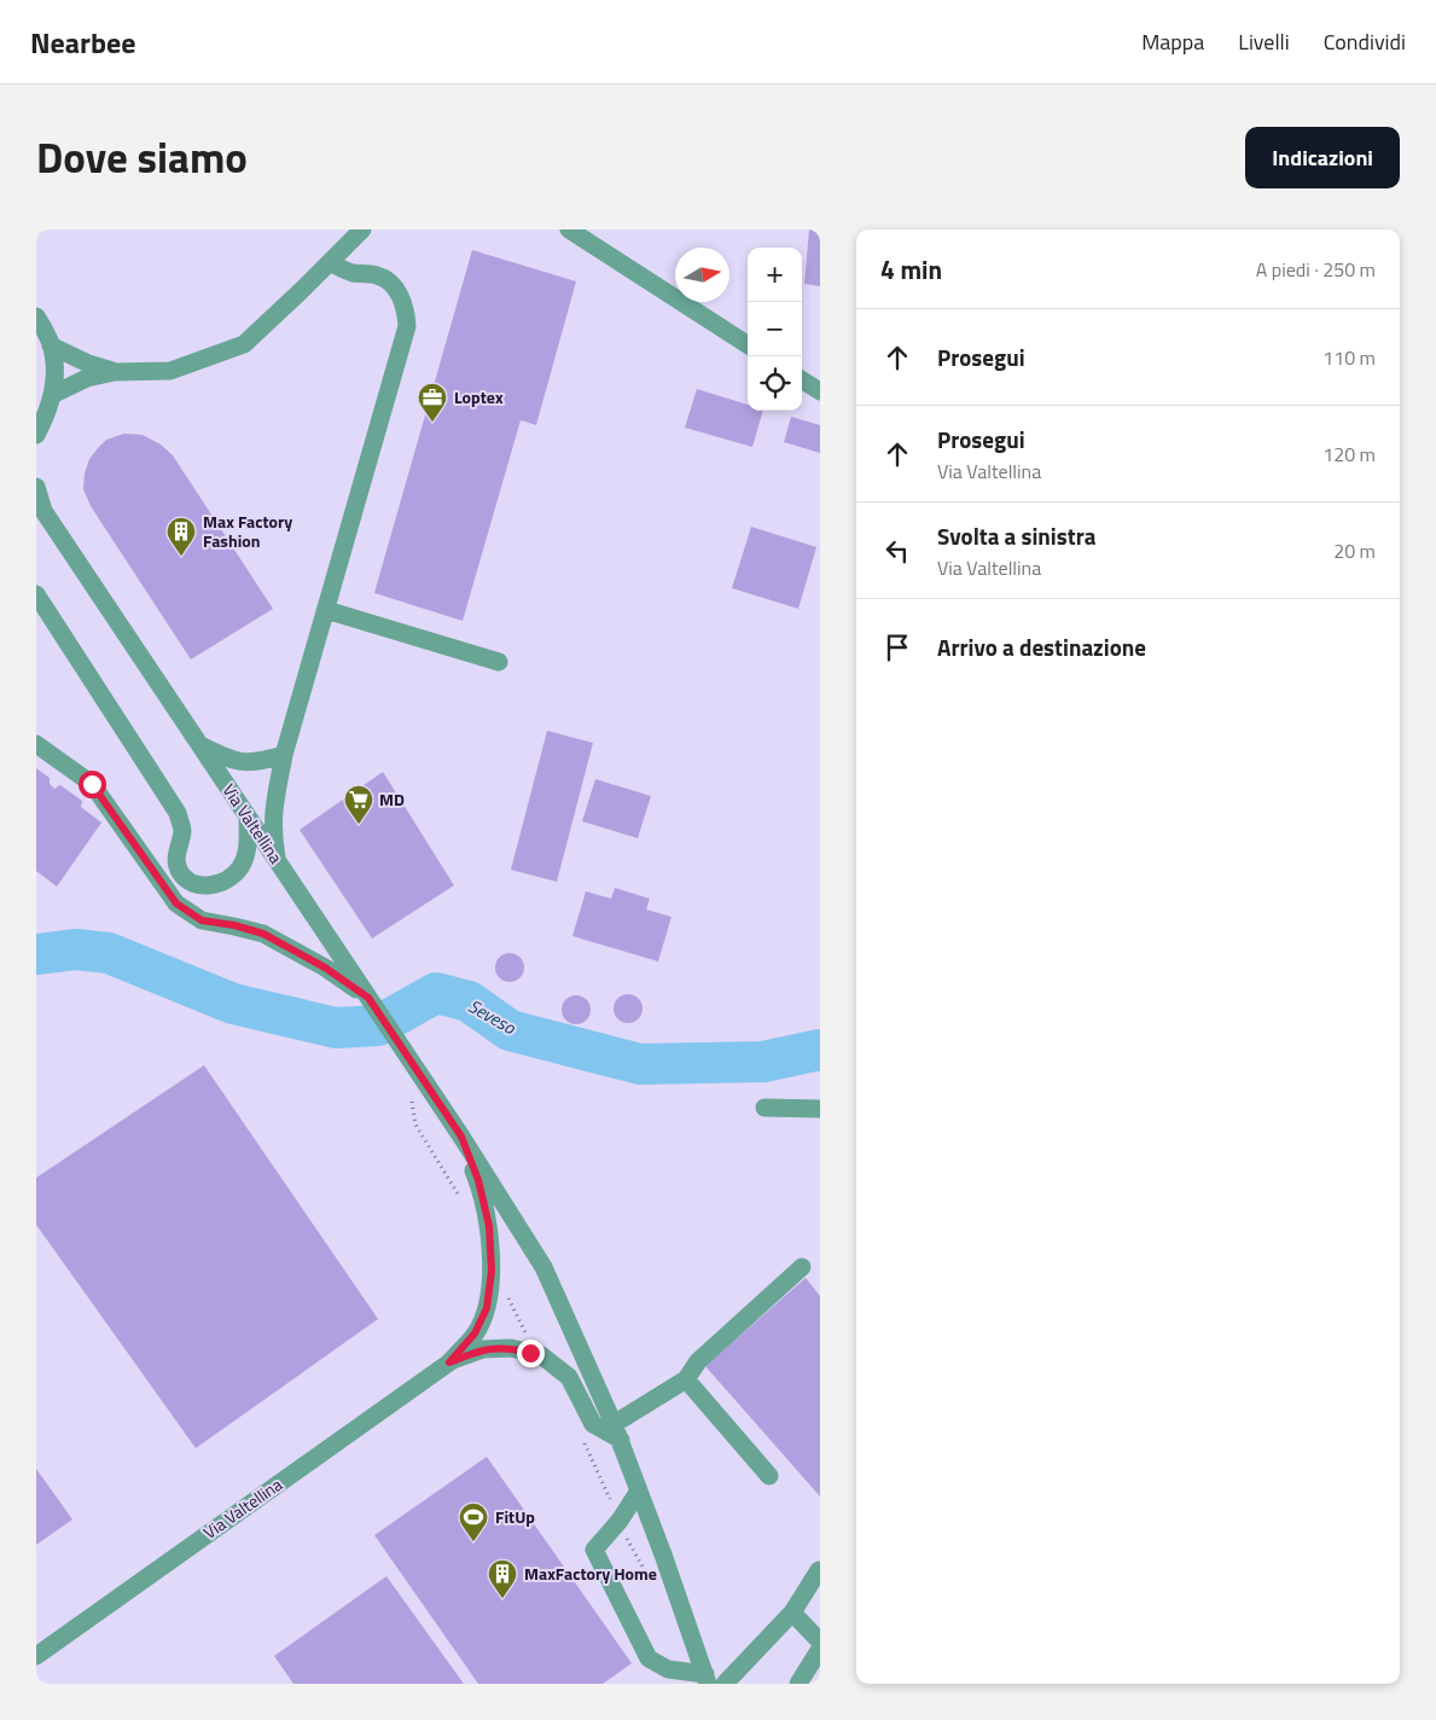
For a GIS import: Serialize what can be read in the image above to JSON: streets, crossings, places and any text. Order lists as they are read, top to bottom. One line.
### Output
{"streets":{"street":["Via Valtellina"]},"water":["Seveso"],"places":{"office":["Loptex"],"building":["Max Factory Fashion","MaxFactory Home"],"supermarket":["MD"],"sports":["FitUp"]},"north":"right","page":{"header":"Nearbee","nav":["Mappa","Livelli","Condividi"],"title":"Dove siamo","buttons":"Indicazioni","heading":["4 min","A piedi · 250 m"],"map_buttons":["+","−"],"list":[["Prosegui","110 m"],["Prosegui","Via Valtellina","120 m"],["Svolta a sinistra","Via Valtellina","20 m"],"Arrivo a destinazione"]}}
